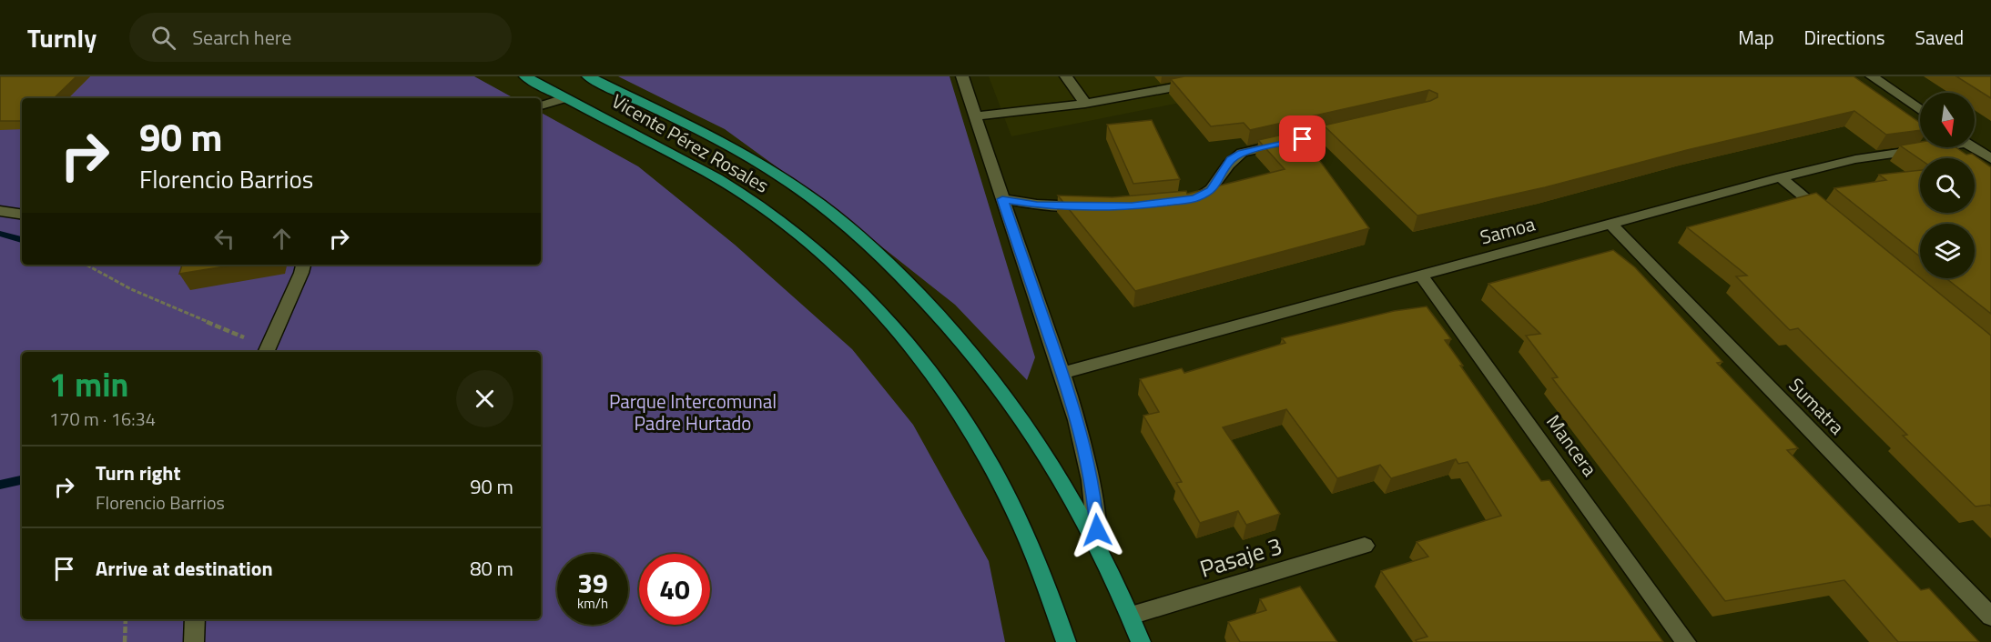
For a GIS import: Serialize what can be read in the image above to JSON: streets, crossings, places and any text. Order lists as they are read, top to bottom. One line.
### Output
{"streets":{"main road":["Vicente Pérez Rosales"],"street":["Samoa","Sumatra","Mancera","Pasaje 3"]},"crossings":[["Vicente Pérez Rosales","Pasaje 3"],["Samoa","Sumatra"],["Samoa","Mancera"]],"parks":["Parque Intercomunal Padre Hurtado"],"north":"bottom","page":{"header":"Turnly","search":"Search here","nav":["Map","Directions","Saved"],"turn":["90 m","Florencio Barrios"],"heading":["1 min","170 m · 16:34"],"list":[{"name":"Turn right","note":"Florencio Barrios","value":"90 m"},{"name":"Arrive at destination","value":"80 m"}],"speed":"39 km/h","limit":"40"}}
